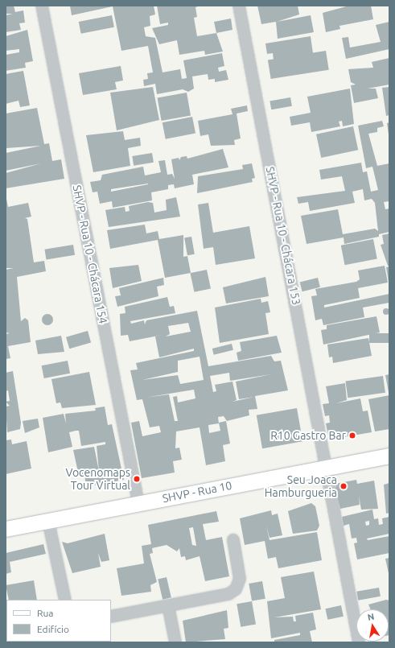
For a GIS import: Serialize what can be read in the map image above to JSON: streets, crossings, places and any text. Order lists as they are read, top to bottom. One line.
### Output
{"streets":{"street":["SHVP - Rua 10 - Chácara 153","SHVP - Rua 10 - Chácara 154","SHVP - Rua 10"]},"crossings":[["SHVP - Rua 10 - Chácara 153","SHVP - Rua 10"],["SHVP - Rua 10 - Chácara 154","SHVP - Rua 10"]],"places":["R10 Gastro Bar","Vocenomaps Tour Virtual","Seu Joaca Hamburgueria"],"legend":["Rua","Edifício"],"north":"top"}
